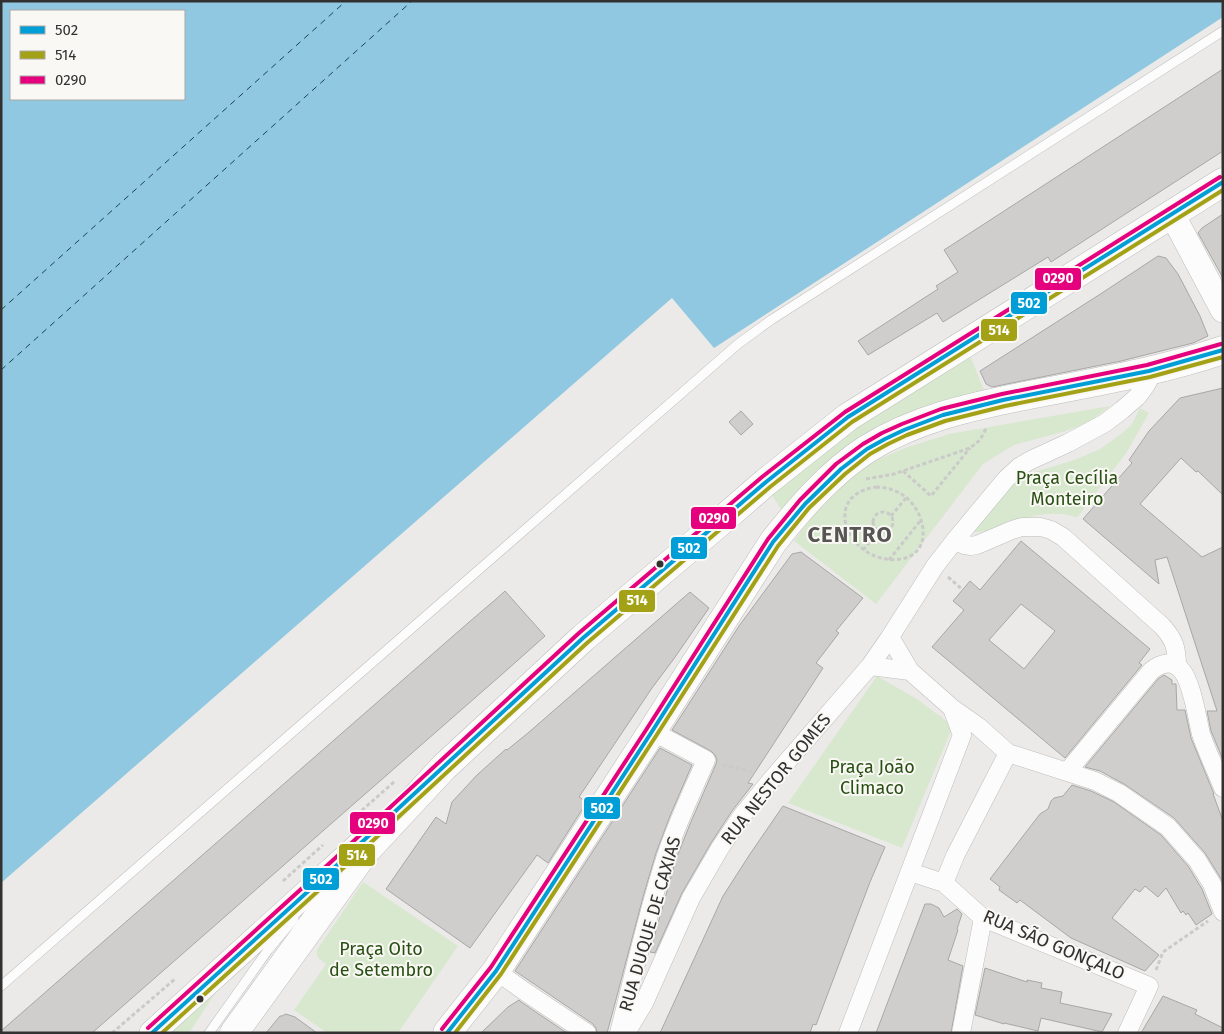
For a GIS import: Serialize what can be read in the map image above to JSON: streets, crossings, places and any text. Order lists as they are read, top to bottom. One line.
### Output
{"streets":{"street":["RUA NESTOR GOMES","RUA DUQUE DE CAXIAS","RUA SÃO GONÇALO"]},"districts":["CENTRO"],"parks":["Praça Cecília Monteiro","Praça João Climaco","Praça Oito de Setembro"],"lines":["transit line 0290","transit line 502","transit line 514"],"legend":["502","514","0290"]}
